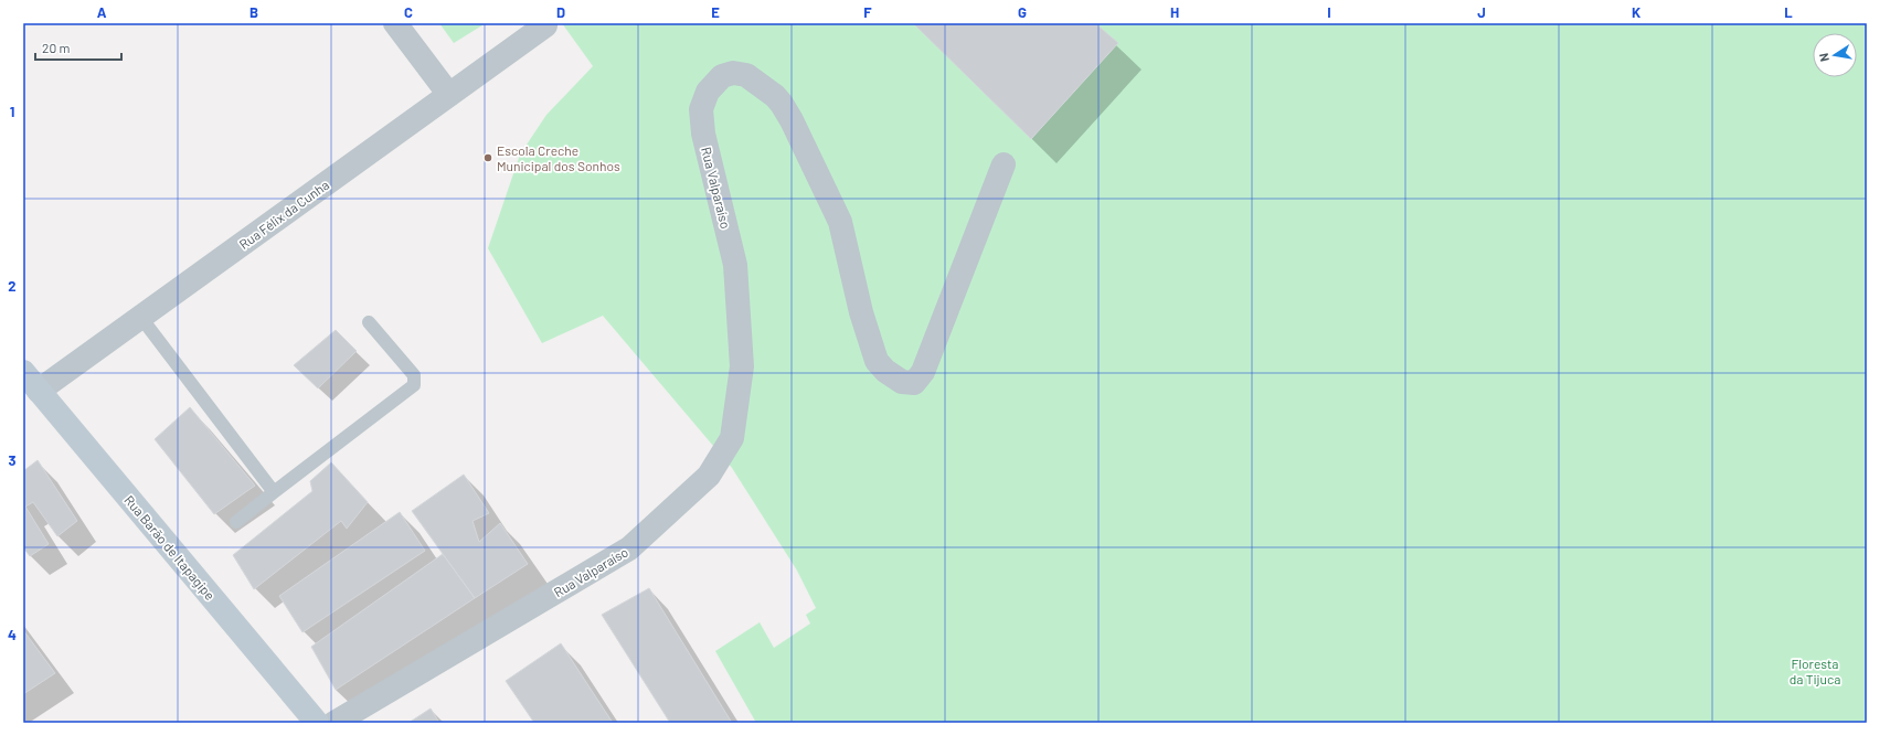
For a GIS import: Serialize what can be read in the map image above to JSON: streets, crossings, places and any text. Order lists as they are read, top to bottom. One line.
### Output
{"streets":{"street":["Rua Valparaíso","Rua Félix da Cunha","Rua Barão de Itapagipe"]},"crossings":[["Rua Félix da Cunha","Rua Barão de Itapagipe"]],"parks":["Floresta da Tijuca"],"places":["Escola Creche Municipal dos Sonhos"],"scale_bar":"20 m","north":"left","grid":{"columns":["A","B","C","D","E","F","G","H","I","J","K","L"],"rows":["1","2","3","4"]}}
